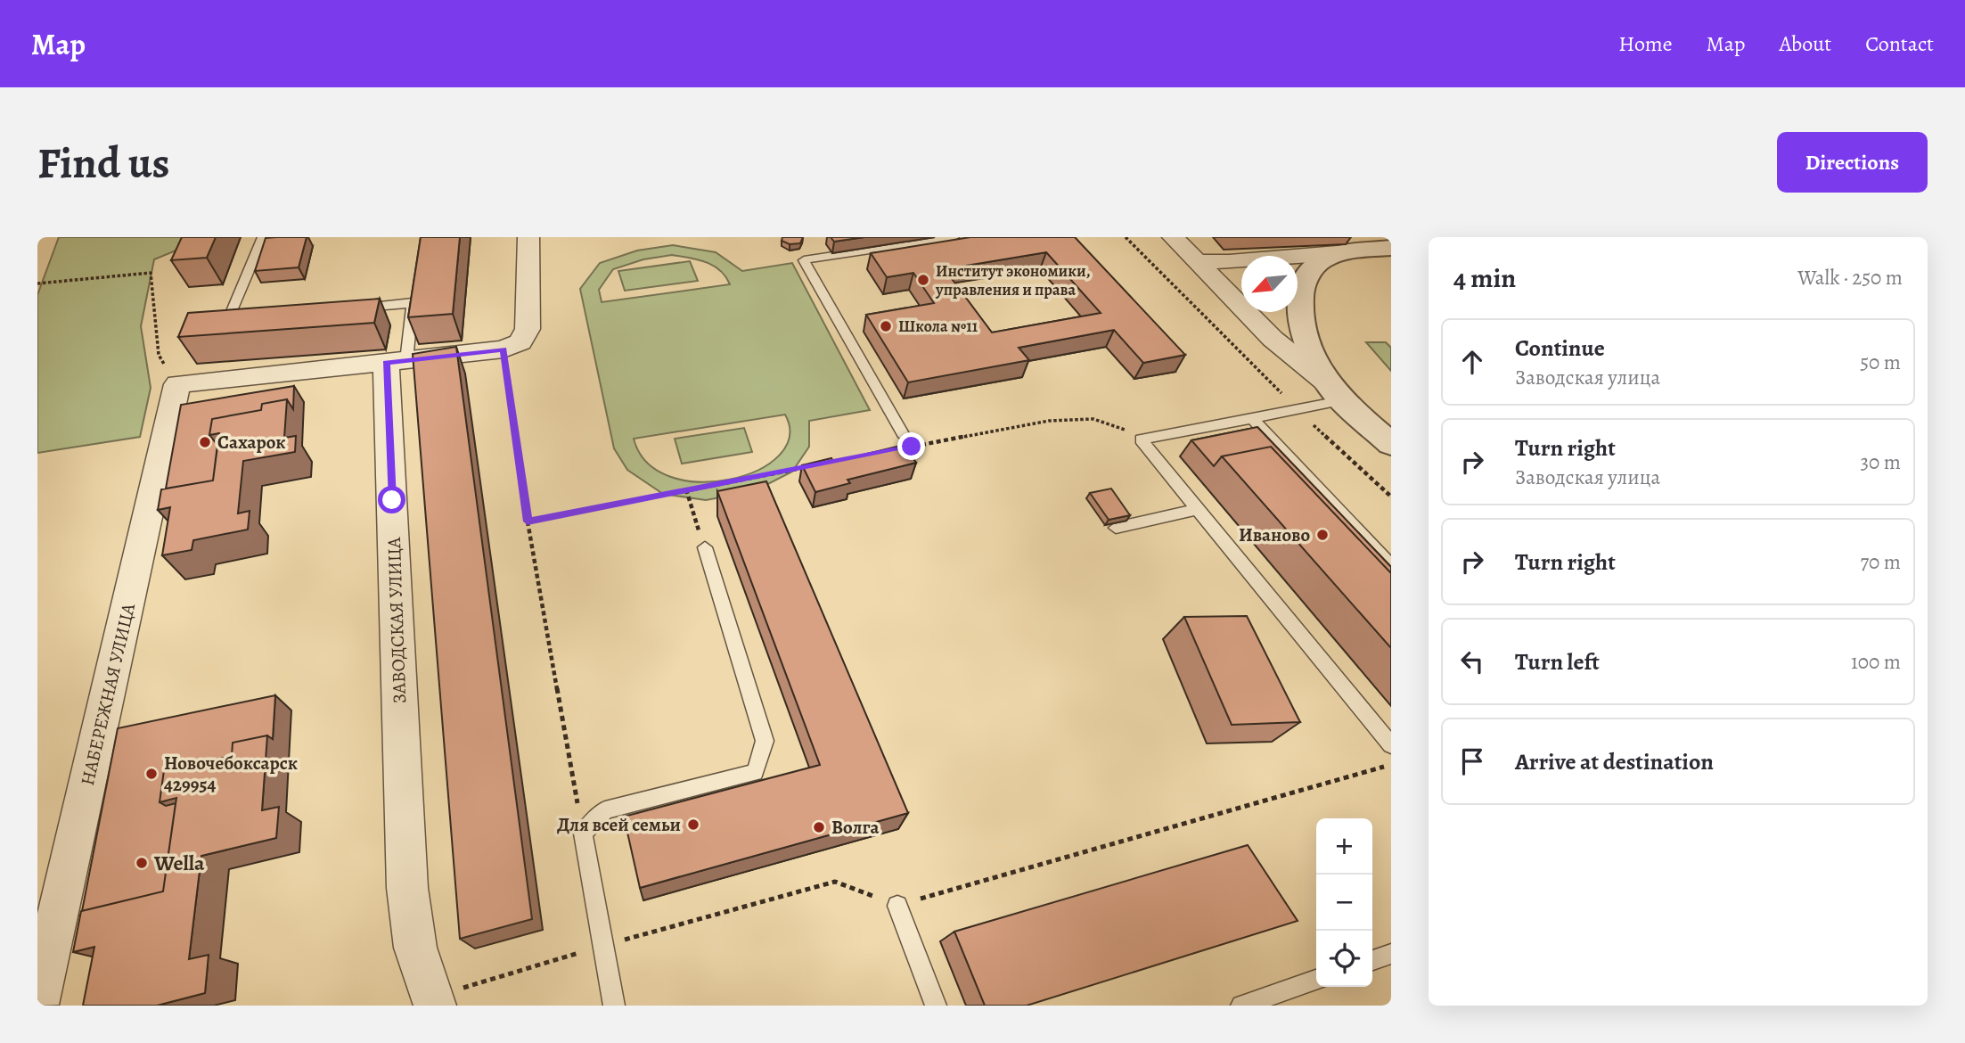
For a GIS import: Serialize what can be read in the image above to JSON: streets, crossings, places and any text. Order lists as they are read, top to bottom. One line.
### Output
{"streets":{"street":["ЗАВОДСКАЯ УЛИЦА","НАБЕРЕЖНАЯ УЛИЦА"]},"places":["Институт экономики, управления и права","Школа №11","Сахарок","Иваново","Новочебоксарск 429954","Для всей семьи","Волга","Wella"],"north":"bottom left","page":{"header":"Map","nav":["Home","Map","About","Contact"],"buttons":"Directions","title":"Find us","heading":["4 min","Walk · 250 m"],"list":[["Continue","Заводская улица","50 m"],["Turn right","Заводская улица","30 m"],["Turn right","70 m"],["Turn left","100 m"],"Arrive at destination"],"map_buttons":["+","−"]}}
